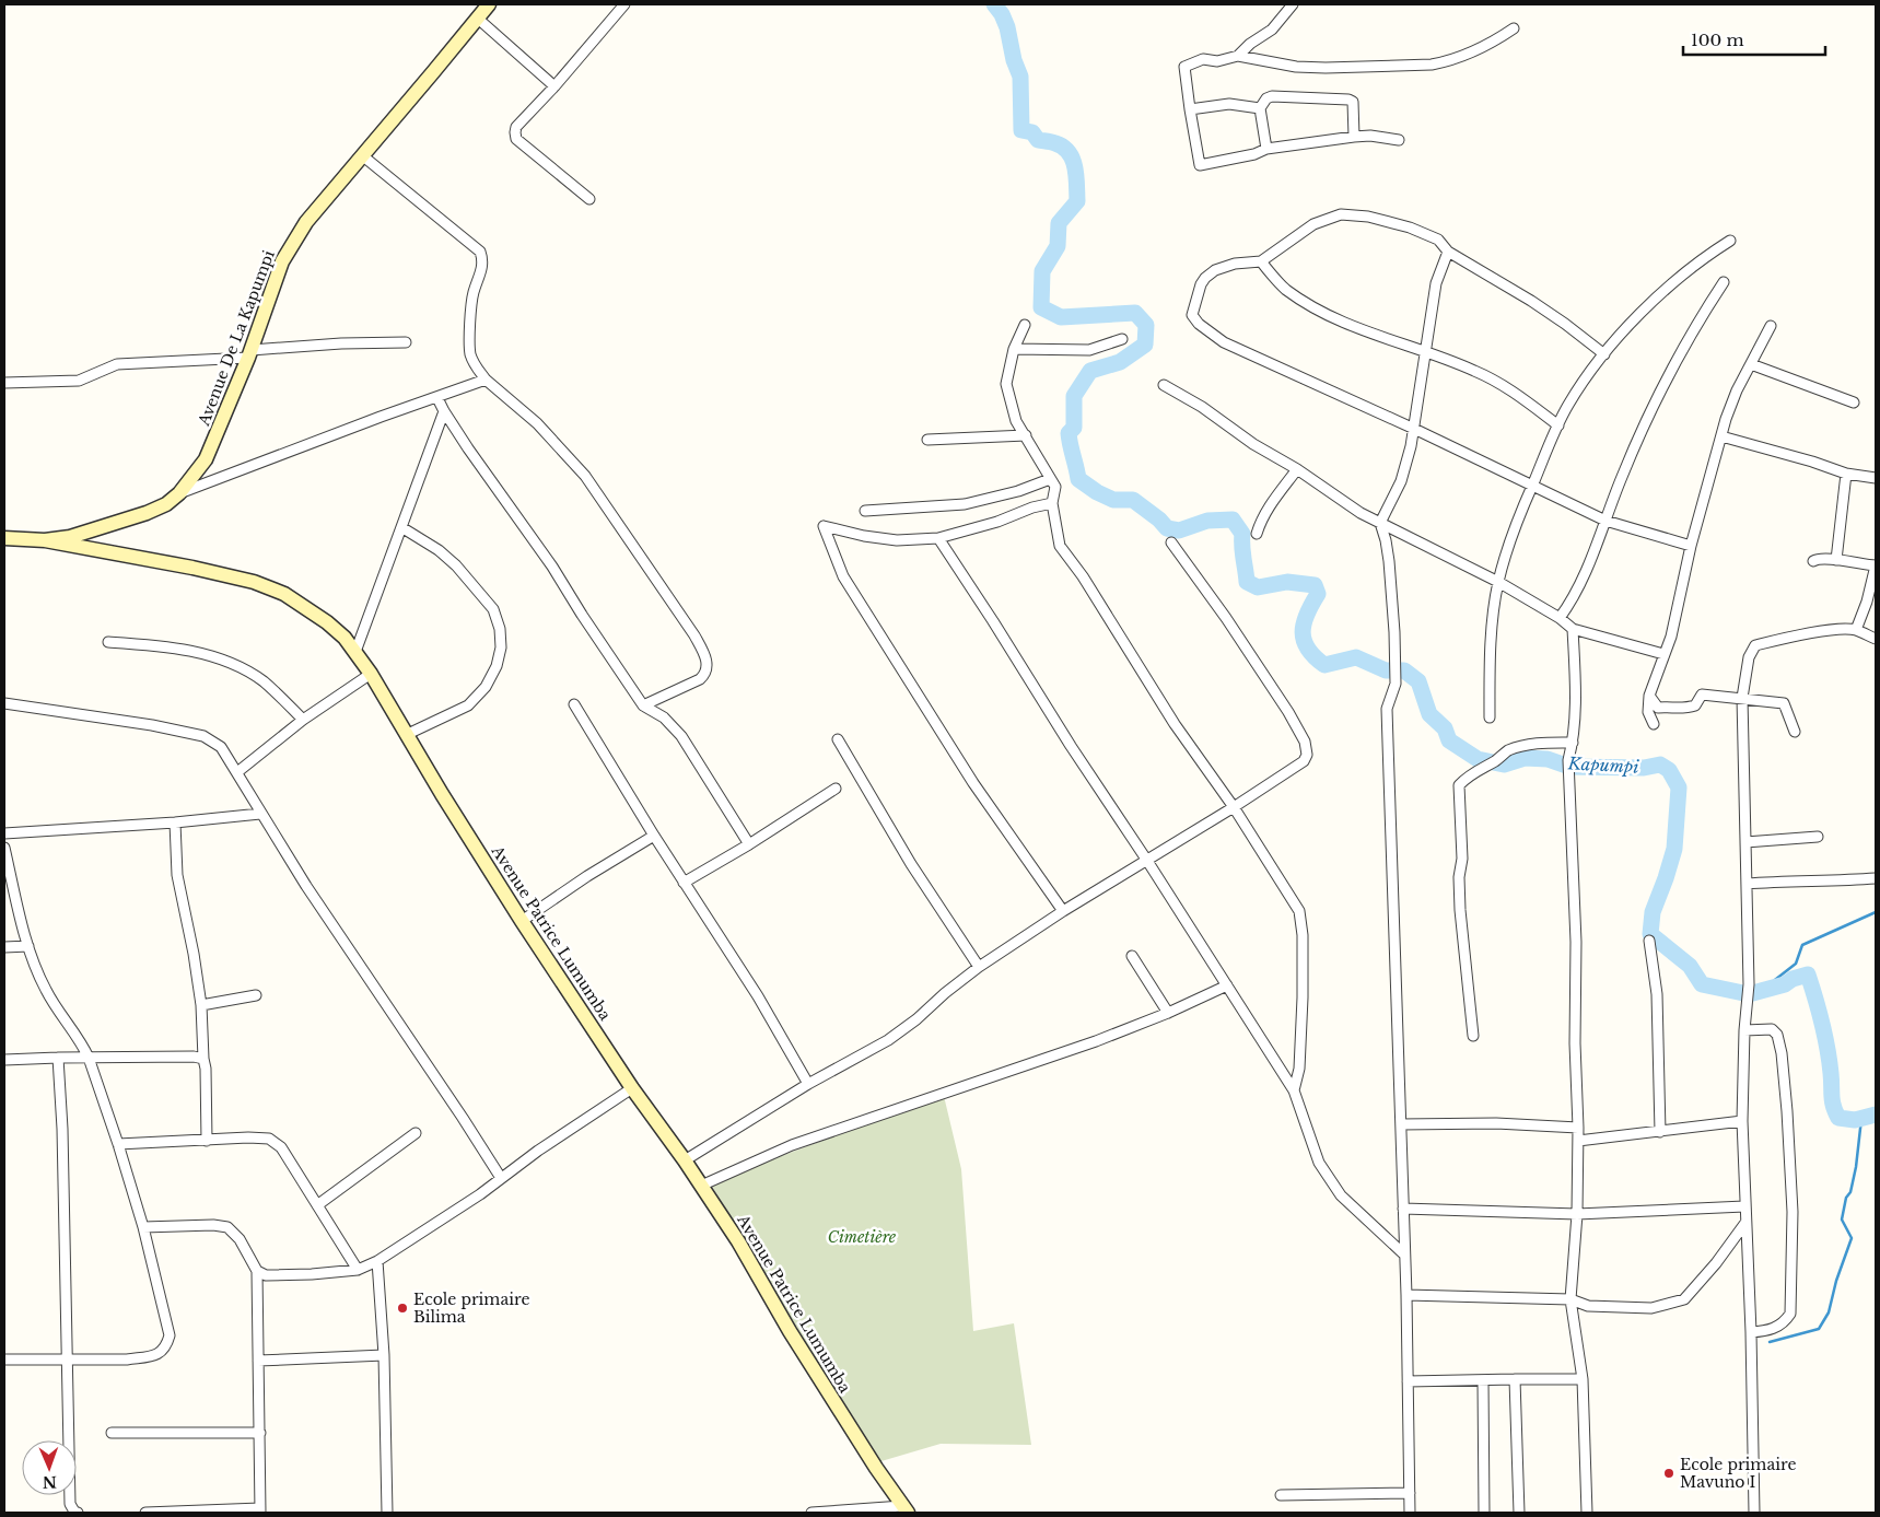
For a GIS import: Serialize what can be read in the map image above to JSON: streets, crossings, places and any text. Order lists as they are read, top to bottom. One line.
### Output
{"streets":{"street":["Avenue De La Kapumpi","Avenue Patrice Lumumba"]},"crossings":[["Avenue De La Kapumpi","Avenue Patrice Lumumba"]],"water":["Kapumpi"],"parks":["Cimetière"],"places":["Ecole primaire Bilima","Ecole primaire Mavuno I"],"scale_bar":"100 m","north":"bottom"}
